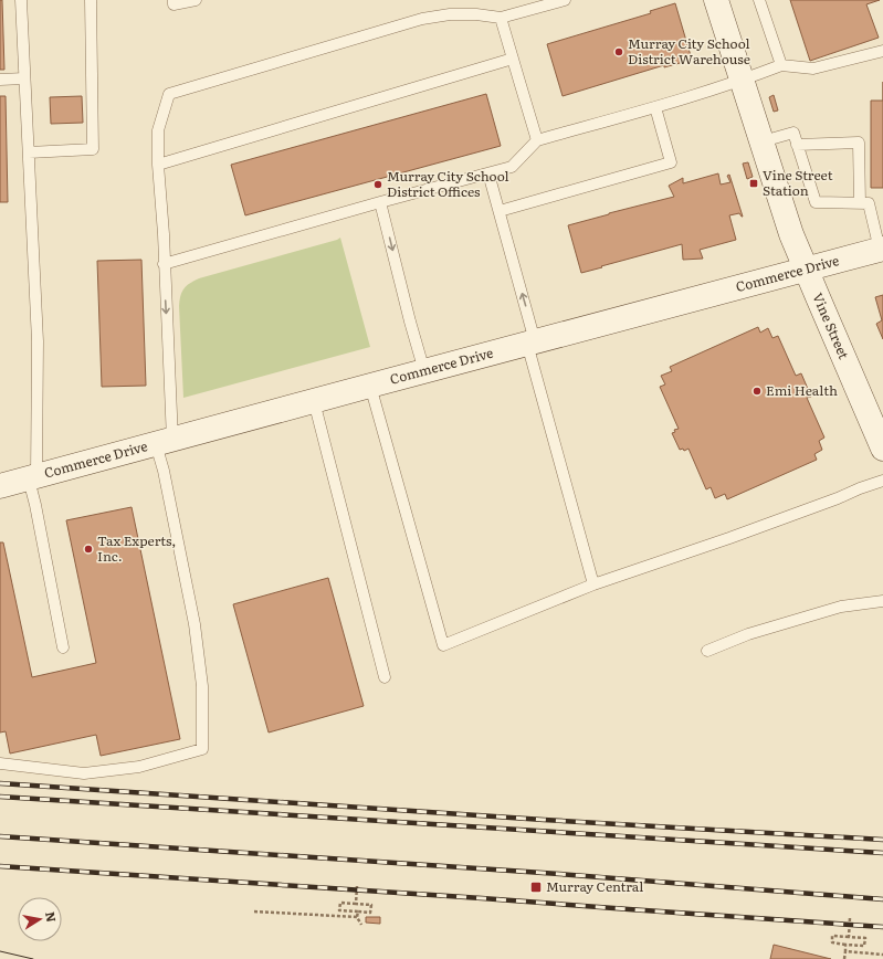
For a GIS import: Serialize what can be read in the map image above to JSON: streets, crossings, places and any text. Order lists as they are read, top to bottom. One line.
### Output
{"streets":{"street":["Commerce Drive","Vine Street"]},"crossings":[["Commerce Drive","Vine Street"]],"places":{"other":["Murray City School District Warehouse","Murray City School District Offices","Emi Health","Tax Experts, Inc."],"transit":["Vine Street Station","Murray Central"]},"north":"right"}
